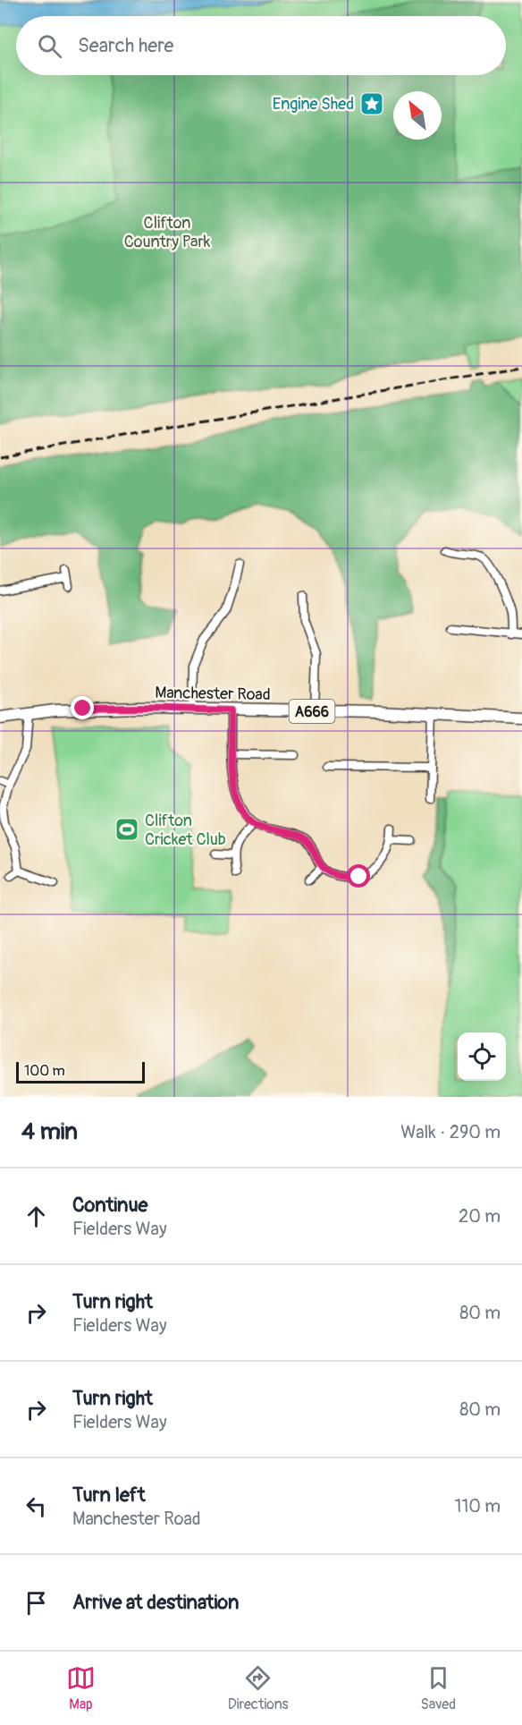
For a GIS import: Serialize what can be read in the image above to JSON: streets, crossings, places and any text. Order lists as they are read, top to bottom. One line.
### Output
{"streets":{"main road":["Manchester Road","A666"]},"parks":["Clifton Country Park"],"places":{"place":["Engine Shed"],"sports":["Clifton Cricket Club"]},"scale_bar":"100 m","north":"top left","page":{"search":"Search here","scale":"100 m","heading":["4 min","Walk · 290 m"],"list":[["Continue","Fielders Way","20 m"],["Turn right","Fielders Way","80 m"],["Turn right","Fielders Way","80 m"],["Turn left","Manchester Road","110 m"],"Arrive at destination"],"nav":["Map","Directions","Saved"]}}
